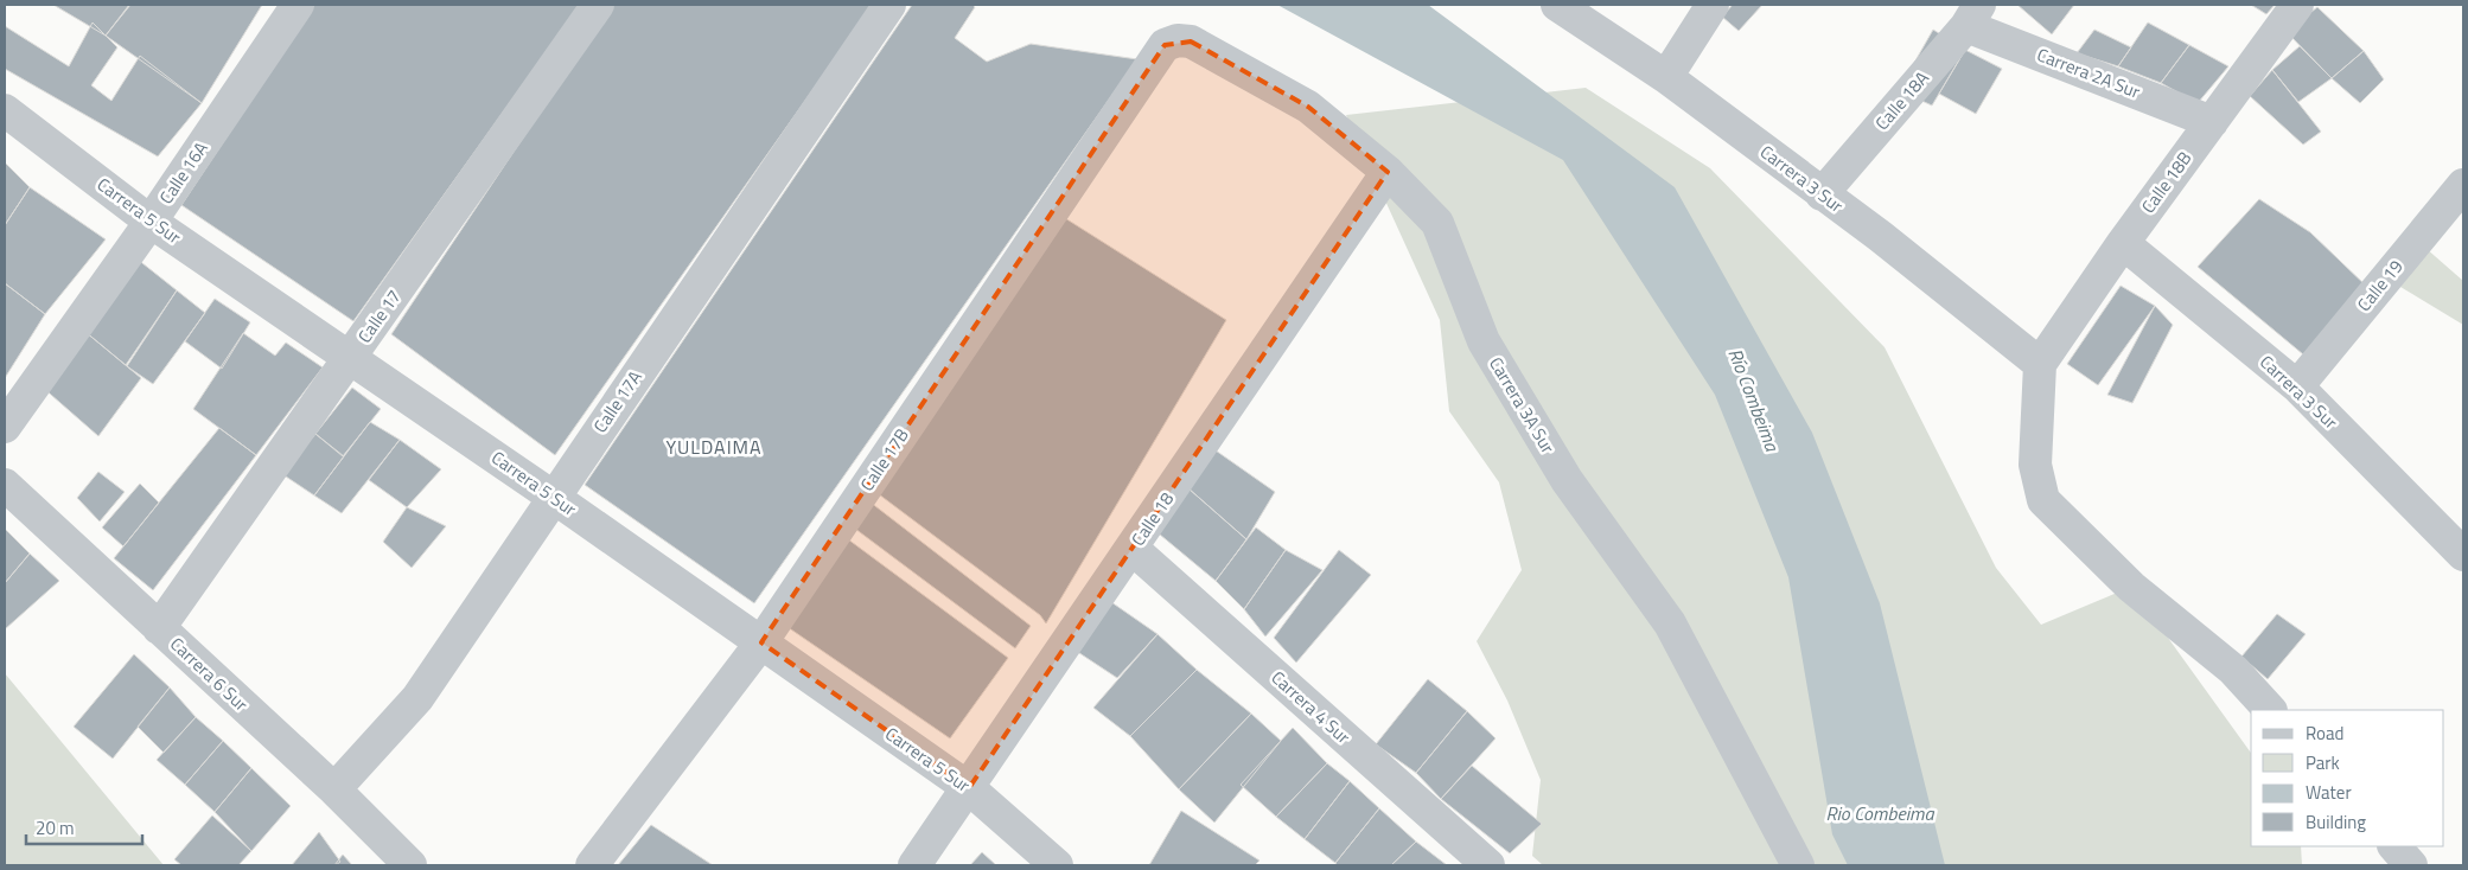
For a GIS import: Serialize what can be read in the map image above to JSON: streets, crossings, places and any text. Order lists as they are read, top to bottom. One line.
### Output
{"streets":{"street":["Carrera 2A Sur","Calle 18A","Calle 16A","Carrera 3 Sur","Calle 18B","Carrera 5 Sur","Calle 19","Calle 17","Calle 17A","Carrera 3A Sur","Calle 17B","Calle 18","Carrera 6 Sur","Carrera 4 Sur"]},"crossings":[["Carrera 2A Sur","Calle 18A"],["Carrera 2A Sur","Calle 18B"],["Calle 18A","Carrera 3 Sur"],["Calle 16A","Carrera 5 Sur"],["Carrera 3 Sur","Calle 18B"],["Carrera 3 Sur","Calle 19"],["Carrera 5 Sur","Calle 17"],["Carrera 5 Sur","Calle 17A"],["Carrera 5 Sur","Calle 17B"],["Carrera 5 Sur","Calle 18"],["Calle 17","Carrera 6 Sur"],["Calle 17A","Carrera 6 Sur"],["Carrera 3A Sur","Calle 17B"],["Carrera 3A Sur","Calle 18"],["Calle 18","Carrera 4 Sur"]],"districts":["YULDAIMA"],"water":["Río Combeima","Rio Combeima"],"legend":["Road","Park","Water","Building"],"scale_bar":"20 m"}
